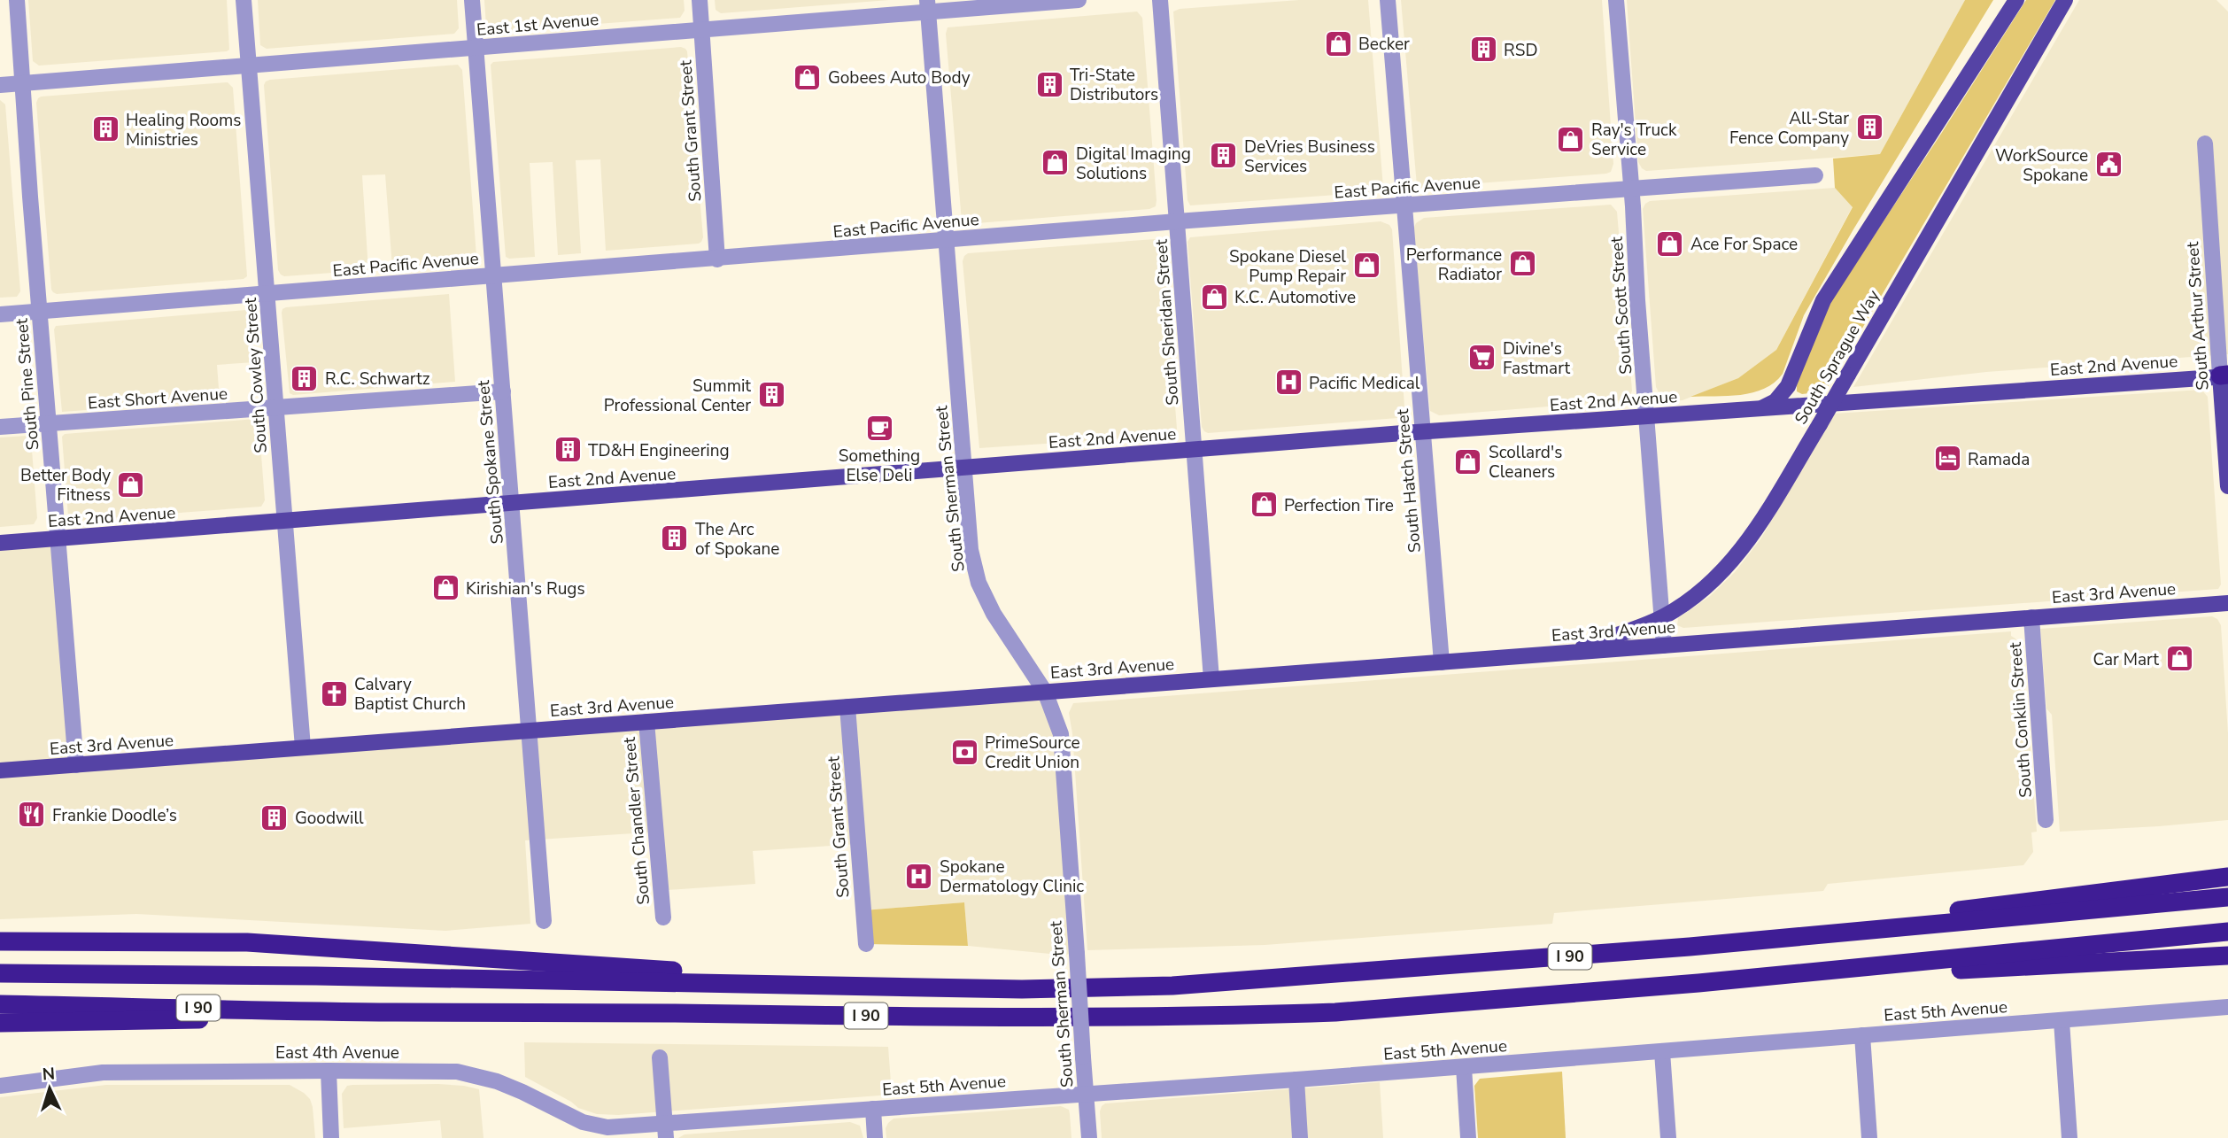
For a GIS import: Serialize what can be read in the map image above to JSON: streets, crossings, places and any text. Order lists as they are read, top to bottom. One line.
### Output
{"streets":{"highway":["I 90"],"main road":["South Arthur Street","South Sprague Way","East 2nd Avenue","East 3rd Avenue"],"street":["East 1st Avenue","South Grant Street","East Pacific Avenue","South Scott Street","South Sheridan Street","South Cowley Street","South Pine Street","East Short Avenue","South Spokane Street","South Hatch Street","South Sherman Street","South Conklin Street","South Chandler Street","East 5th Avenue","East 4th Avenue"]},"crossings":[["East 1st Avenue","South Grant Street"],["East 1st Avenue","South Cowley Street"],["East 1st Avenue","South Pine Street"],["East 1st Avenue","South Spokane Street"],["East 1st Avenue","South Sherman Street"],["South Grant Street","East Pacific Avenue"],["South Grant Street","East 3rd Avenue"],["East Pacific Avenue","South Scott Street"],["East Pacific Avenue","South Sheridan Street"],["East Pacific Avenue","South Cowley Street"],["East Pacific Avenue","South Pine Street"],["East Pacific Avenue","South Spokane Street"],["East Pacific Avenue","South Hatch Street"],["East Pacific Avenue","South Sherman Street"],["South Scott Street","South Sprague Way"],["South Scott Street","East 2nd Avenue"],["South Scott Street","East 3rd Avenue"],["South Arthur Street","East 2nd Avenue"],["South Sheridan Street","East 2nd Avenue"],["South Sheridan Street","East 3rd Avenue"],["South Sprague Way","East 2nd Avenue"],["South Sprague Way","East 3rd Avenue"],["East 2nd Avenue","South Cowley Street"],["East 2nd Avenue","South Pine Street"],["East 2nd Avenue","South Spokane Street"],["East 2nd Avenue","South Hatch Street"],["East 2nd Avenue","South Sherman Street"],["South Cowley Street","East Short Avenue"],["South Cowley Street","East 3rd Avenue"],["South Pine Street","East Short Avenue"],["South Pine Street","East 3rd Avenue"],["East Short Avenue","South Spokane Street"],["South Spokane Street","East 3rd Avenue"],["South Hatch Street","East 3rd Avenue"],["South Sherman Street","East 3rd Avenue"],["South Sherman Street","East 5th Avenue"],["East 3rd Avenue","South Conklin Street"],["East 3rd Avenue","South Chandler Street"],["East 5th Avenue","East 4th Avenue"]],"places":{"shop":["Becker","Gobees Auto Body","Ray's Truck Service","Digital Imaging Solutions","Ace For Space","Performance Radiator","Spokane Diesel Pump Repair","K.C. Automotive","Scollard's Cleaners","Better Body Fitness","Perfection Tire","Kirishian's Rugs","Car Mart"],"building":["RSD","Tri-State Distributors","All-Star Fence Company","Healing Rooms Ministries","DeVries Business Services","R.C. Schwartz","Summit Professional Center","TD&H Engineering","The Arc of Spokane","Goodwill"],"public building":["WorkSource Spokane"],"supermarket":["Divine's Fastmart"],"hospital":["Pacific Medical","Spokane Dermatology Clinic"],"cafe":["Something Else Deli"],"hotel":["Ramada"],"church":["Calvary Baptist Church"],"bank":["PrimeSource Credit Union"],"restaurant":["Frankie Doodle’s"]},"north":"top"}
